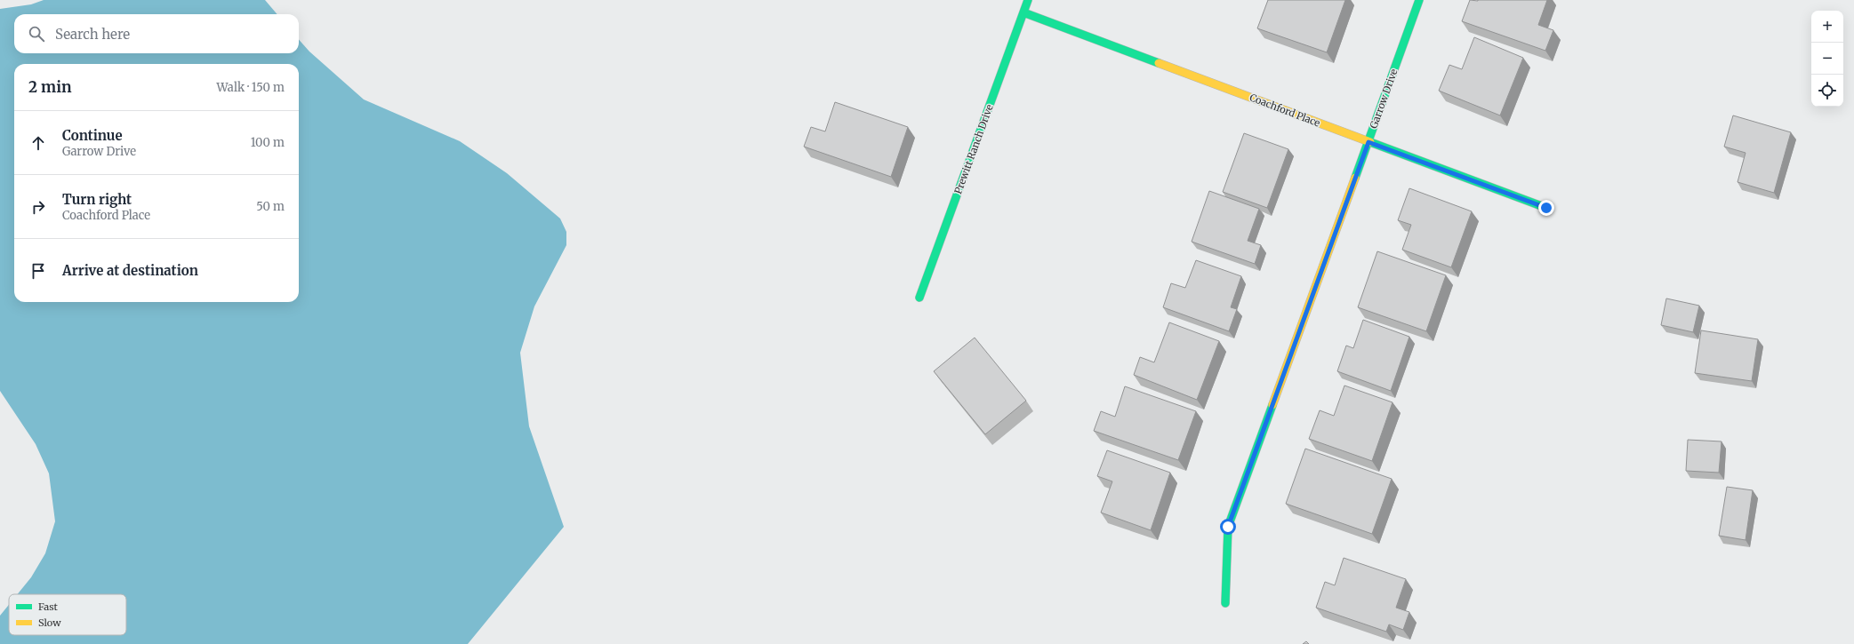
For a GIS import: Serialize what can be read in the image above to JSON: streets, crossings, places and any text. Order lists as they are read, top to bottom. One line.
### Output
{"streets":{"street":["Garrow Drive","Coachford Place","Prewitt Ranch Drive"]},"crossings":[["Garrow Drive","Coachford Place"],["Coachford Place","Prewitt Ranch Drive"]],"legend":["Fast","Slow"],"page":{"map_buttons":["+","−"],"search":"Search here","heading":["2 min","Walk · 150 m"],"list":[["Continue","Garrow Drive","100 m"],["Turn right","Coachford Place","50 m"],"Arrive at destination"]}}
